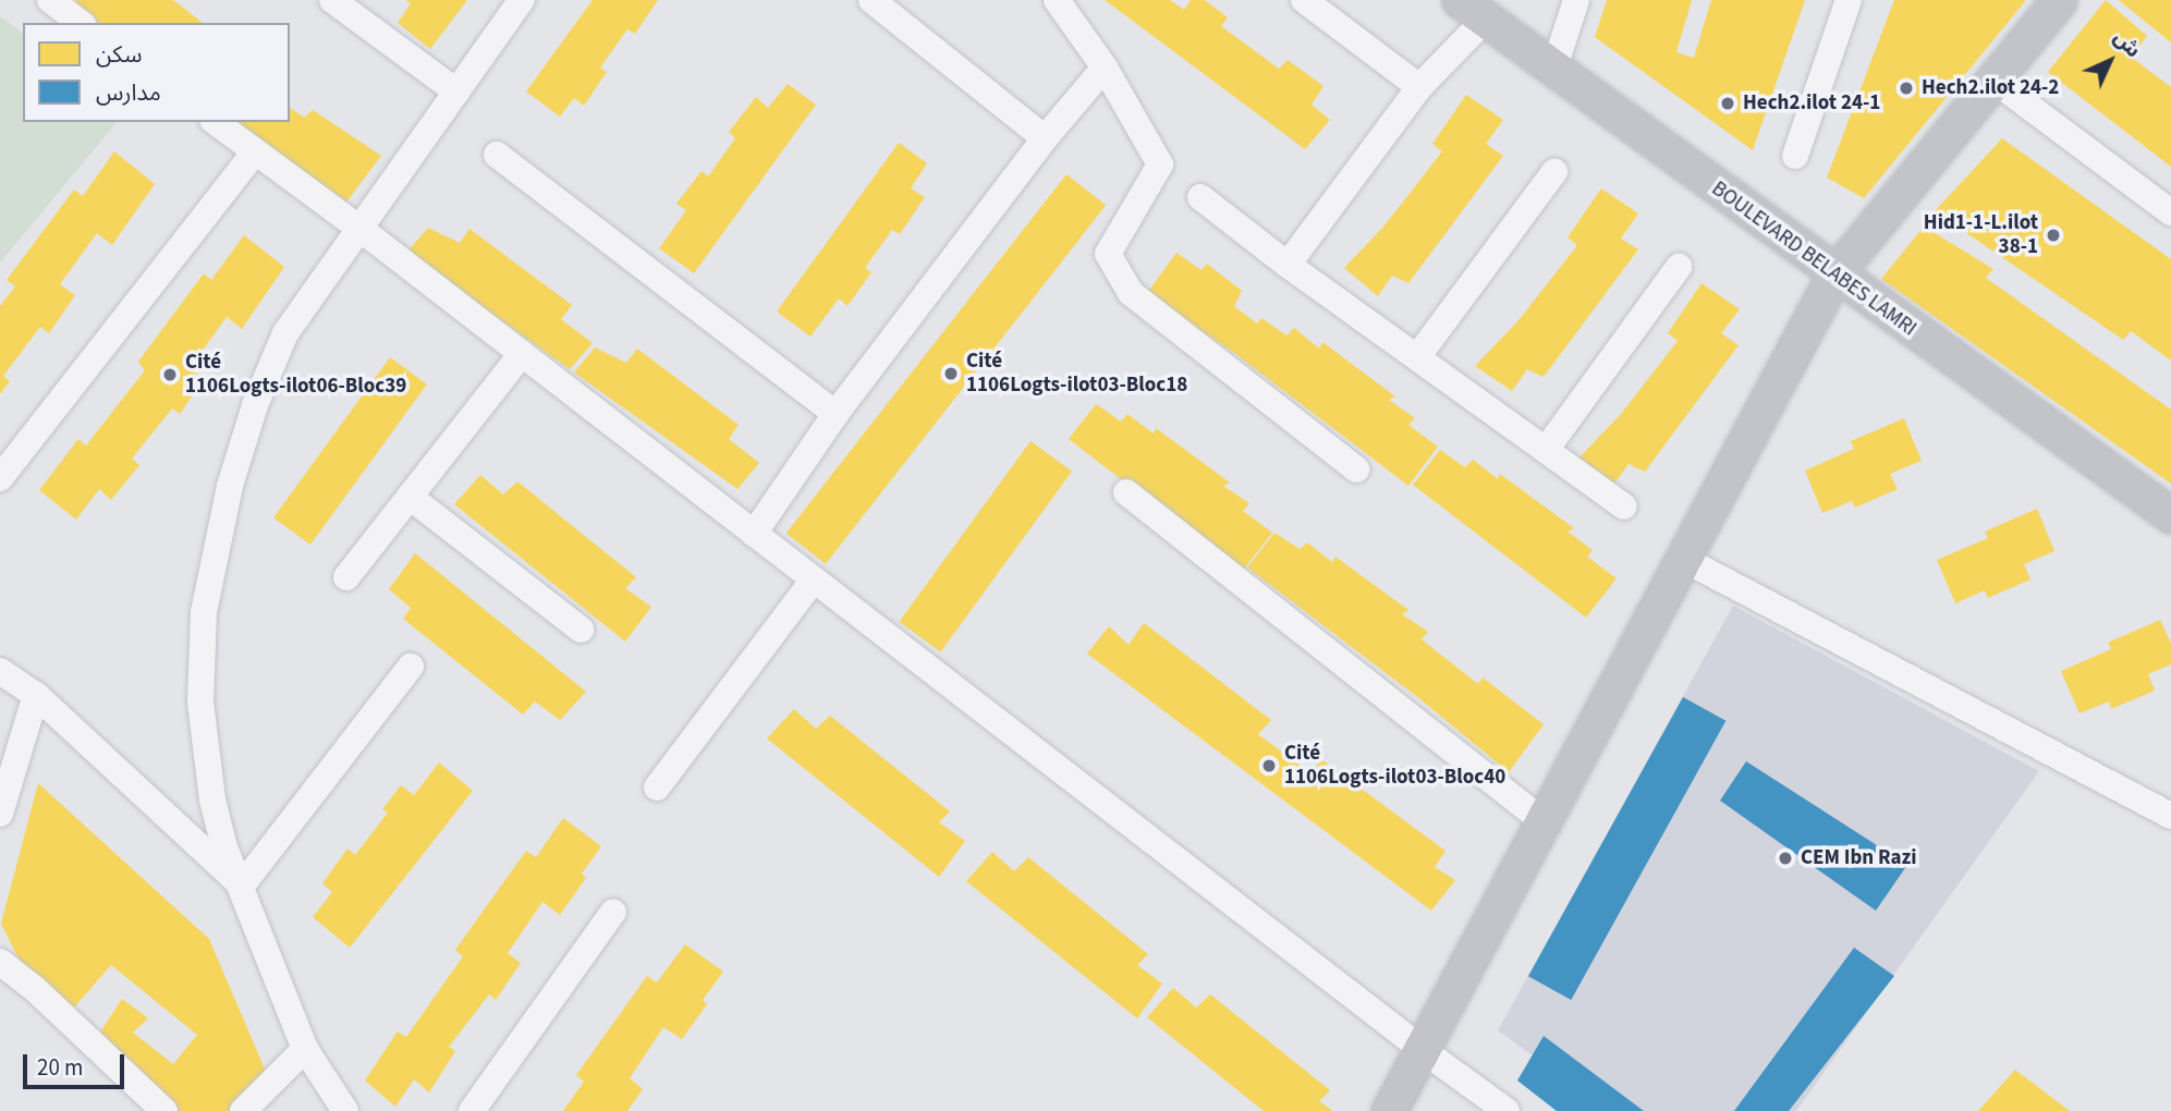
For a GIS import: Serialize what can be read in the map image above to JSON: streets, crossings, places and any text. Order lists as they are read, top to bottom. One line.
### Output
{"streets":{"street":["BOULEVARD BELABES LAMRI"]},"places":["Hech2.ilot 24-2","Hech2.ilot 24-1","Hid1-1-L.ilot 38-1","Cité 1106Logts-ilot03-Bloc18","Cité 1106Logts-ilot06-Bloc39","Cité 1106Logts-ilot03-Bloc40","CEM Ibn Razi"],"legend":["سكن","مدارس"],"scale_bar":"20 m","north":"top right"}
